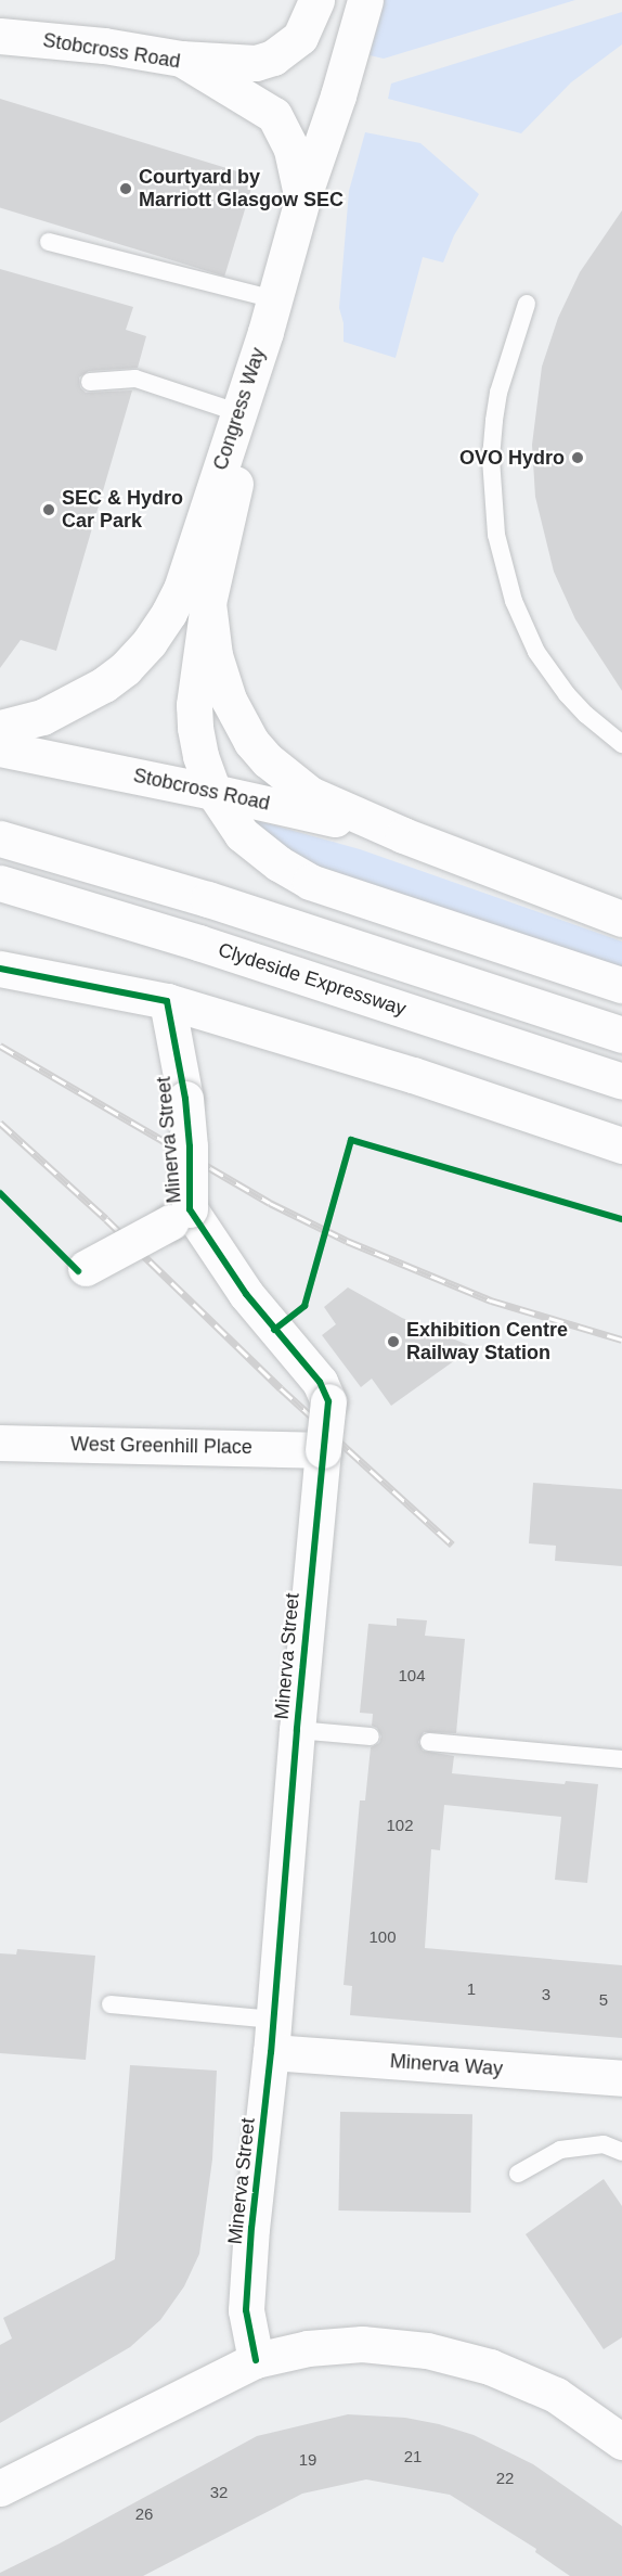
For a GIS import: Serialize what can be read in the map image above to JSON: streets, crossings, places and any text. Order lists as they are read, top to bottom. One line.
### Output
{"streets":{"street":["Stobcross Road","Congress Way","Clydeside Expressway","Minerva Street","West Greenhill Place","Minerva Way"]},"crossings":[["Stobcross Road","Congress Way"],["Minerva Street","West Greenhill Place"],["Minerva Street","Minerva Way"]],"places":["Courtyard by Marriott Glasgow SEC","OVO Hydro","SEC & Hydro Car Park","Exhibition Centre Railway Station"],"house_numbers":["104","102","100","1","3","5","21","19","22","32","26"]}
